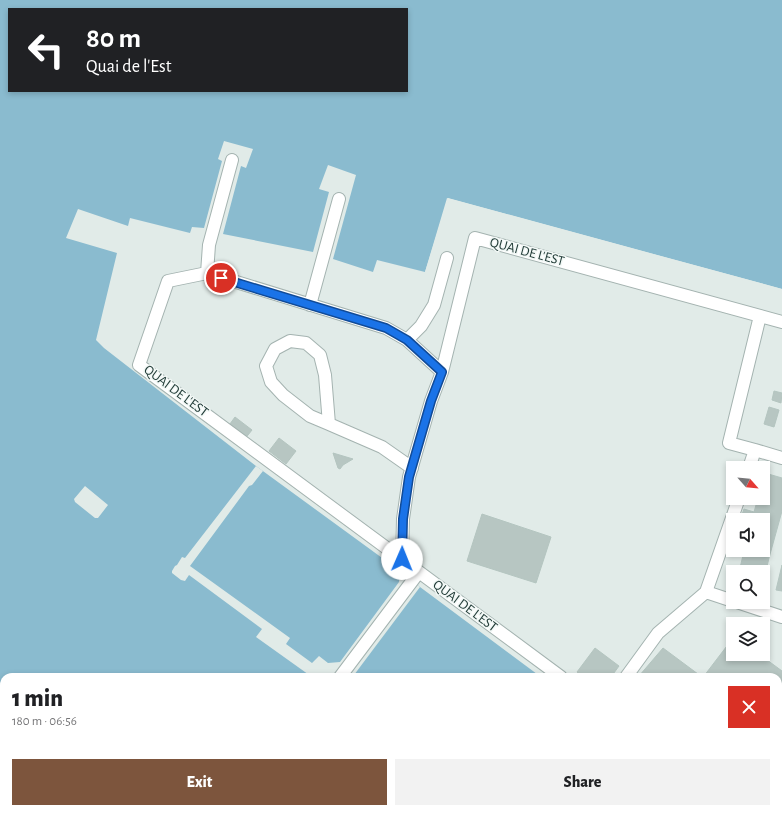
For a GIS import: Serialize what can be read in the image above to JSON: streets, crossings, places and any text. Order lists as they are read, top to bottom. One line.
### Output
{"streets":{"lane":["QUAI DE L'EST"]},"north":"bottom right","page":{"turn":["80 m","Quai de l'Est"],"heading":["1 min","180 m · 06:56"],"buttons":["Exit","Share"]}}
